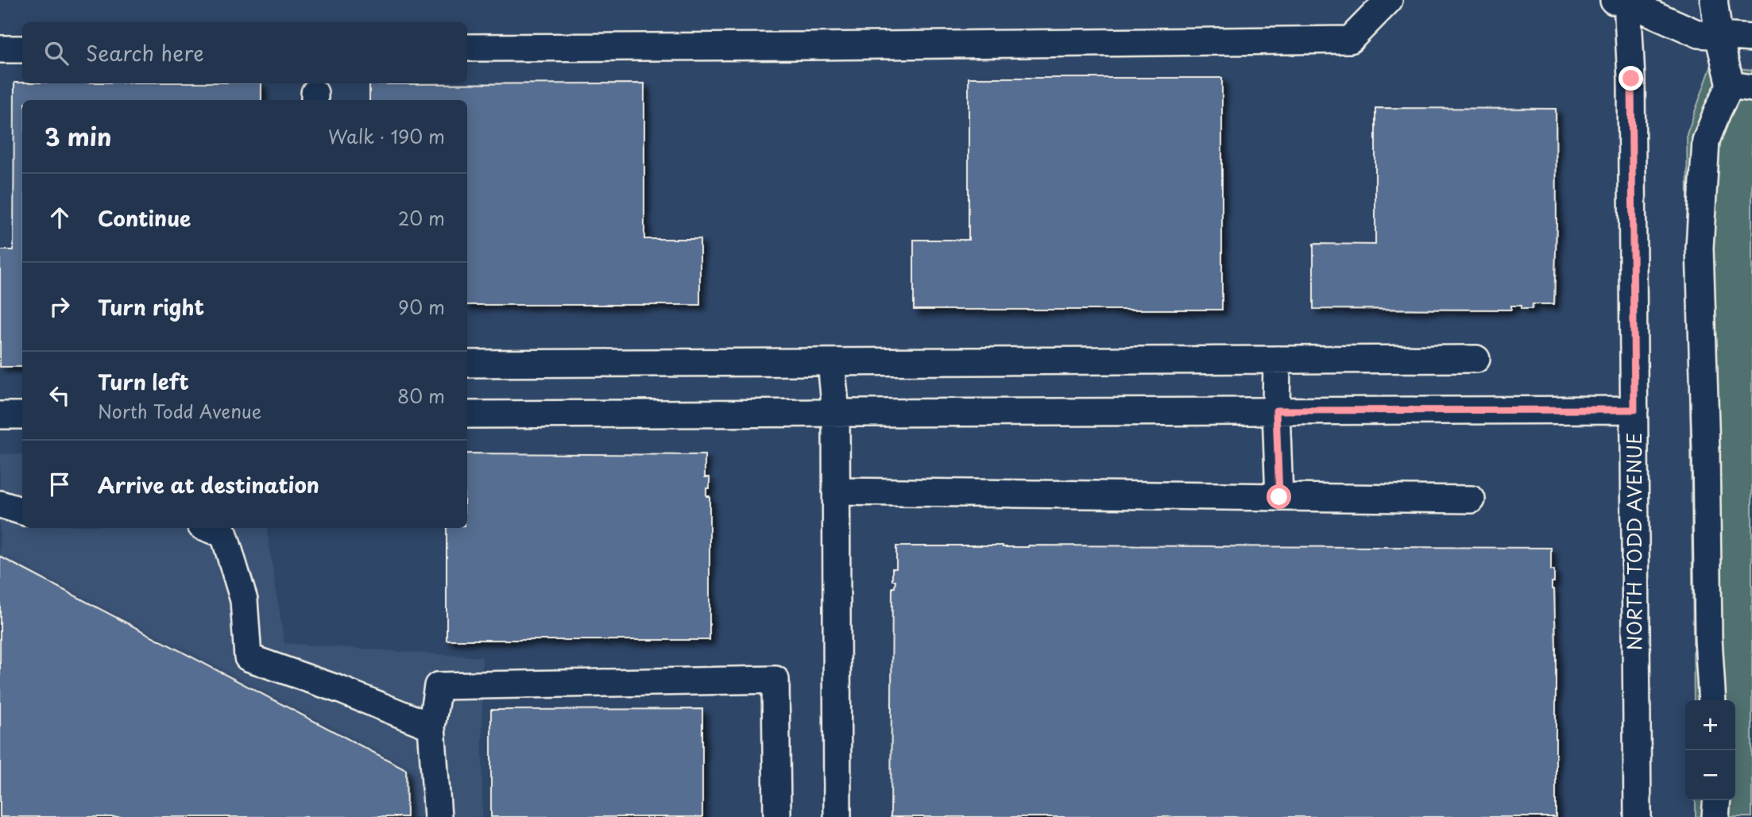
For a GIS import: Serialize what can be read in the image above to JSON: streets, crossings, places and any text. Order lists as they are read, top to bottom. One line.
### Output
{"streets":{"street":["NORTH TODD AVENUE"]},"page":{"search":"Search here","heading":["3 min","Walk · 190 m"],"list":[["Continue","20 m"],["Turn right","90 m"],["Turn left","North Todd Avenue","80 m"],"Arrive at destination"],"map_buttons":["+","−"]}}
